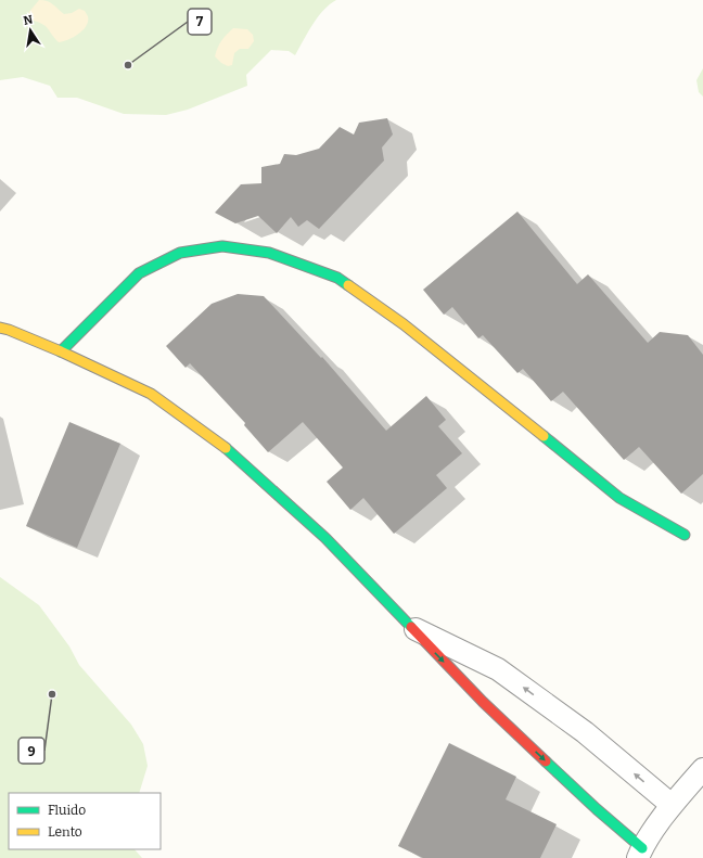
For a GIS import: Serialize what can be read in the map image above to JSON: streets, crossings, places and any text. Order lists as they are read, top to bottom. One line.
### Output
{"places":["7","9"],"legend":["Fluido","Lento"],"north":"top"}
